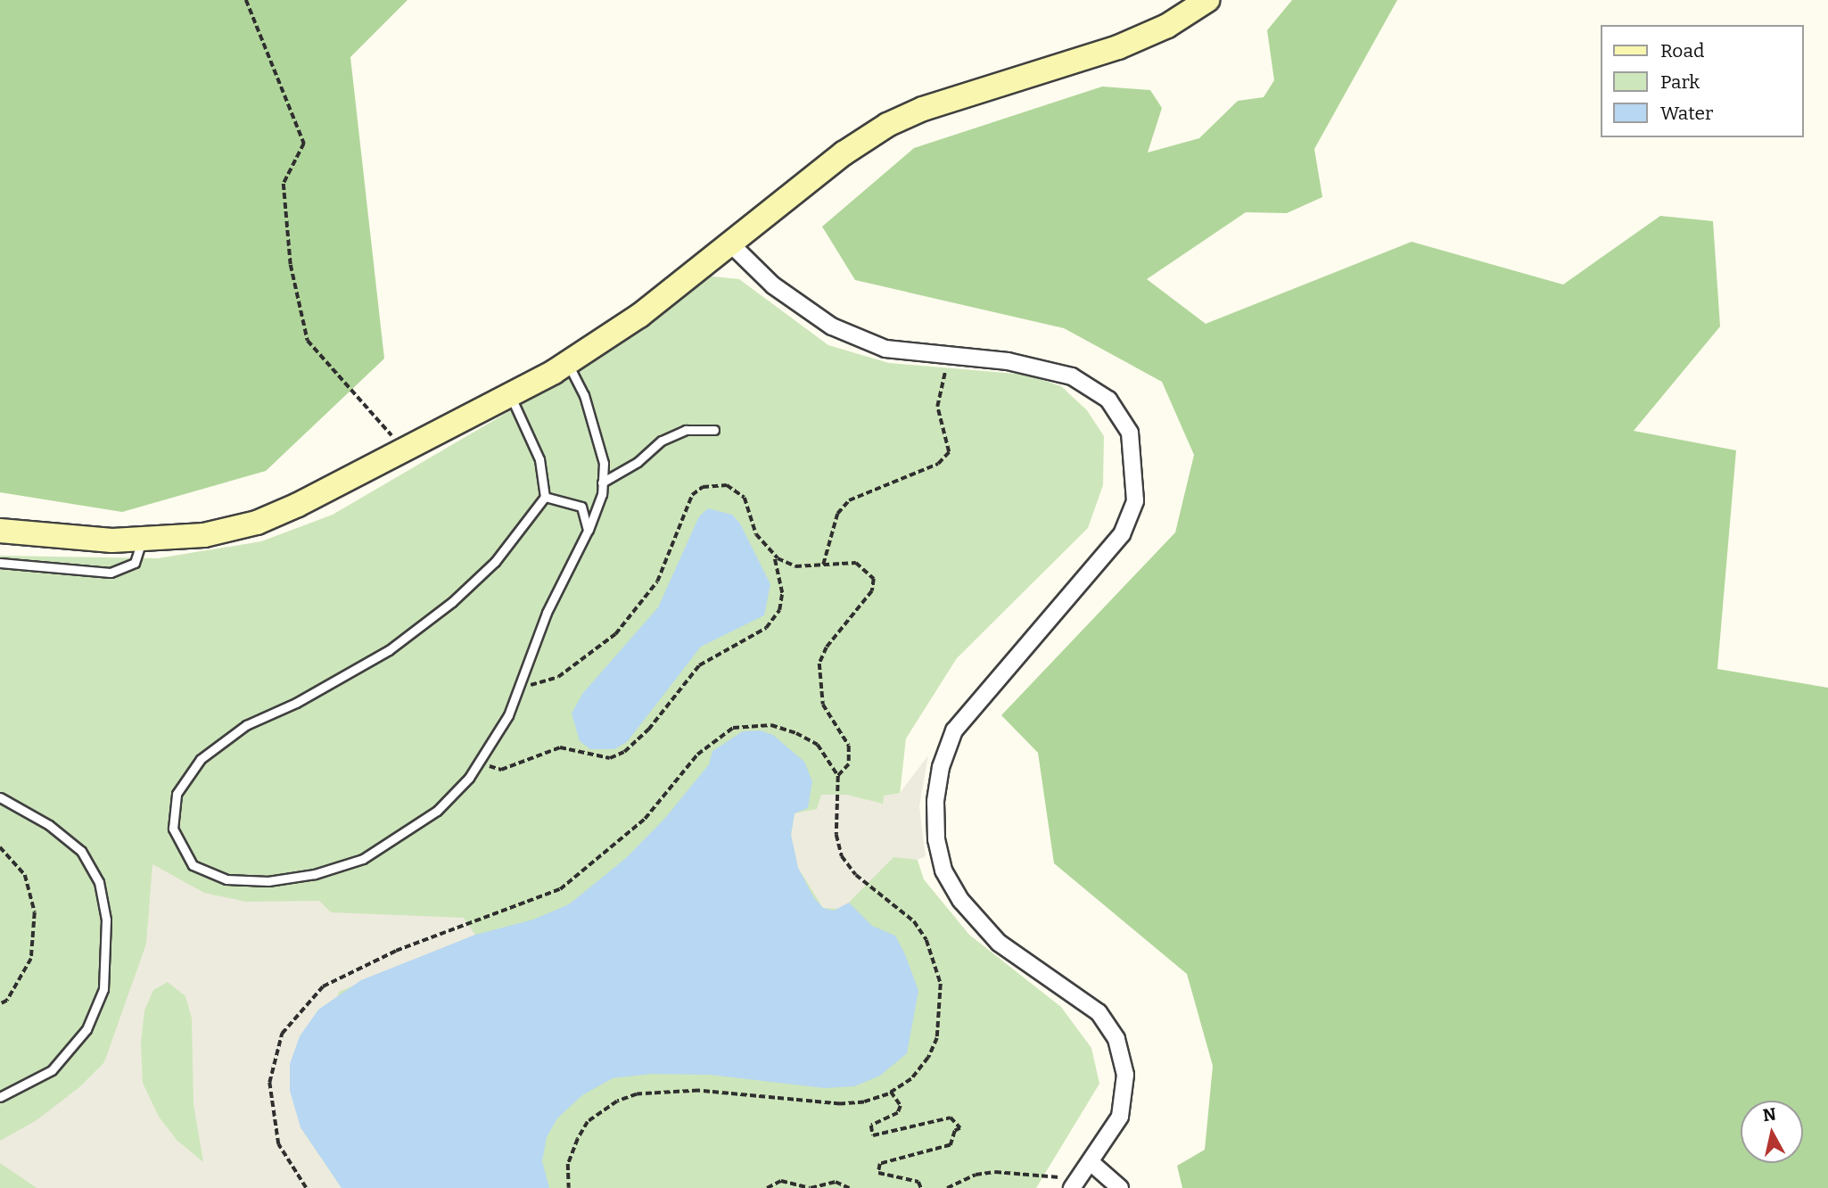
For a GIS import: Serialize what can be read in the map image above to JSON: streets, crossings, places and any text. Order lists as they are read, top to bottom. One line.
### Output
{"legend":["Road","Park","Water"],"north":"top"}
